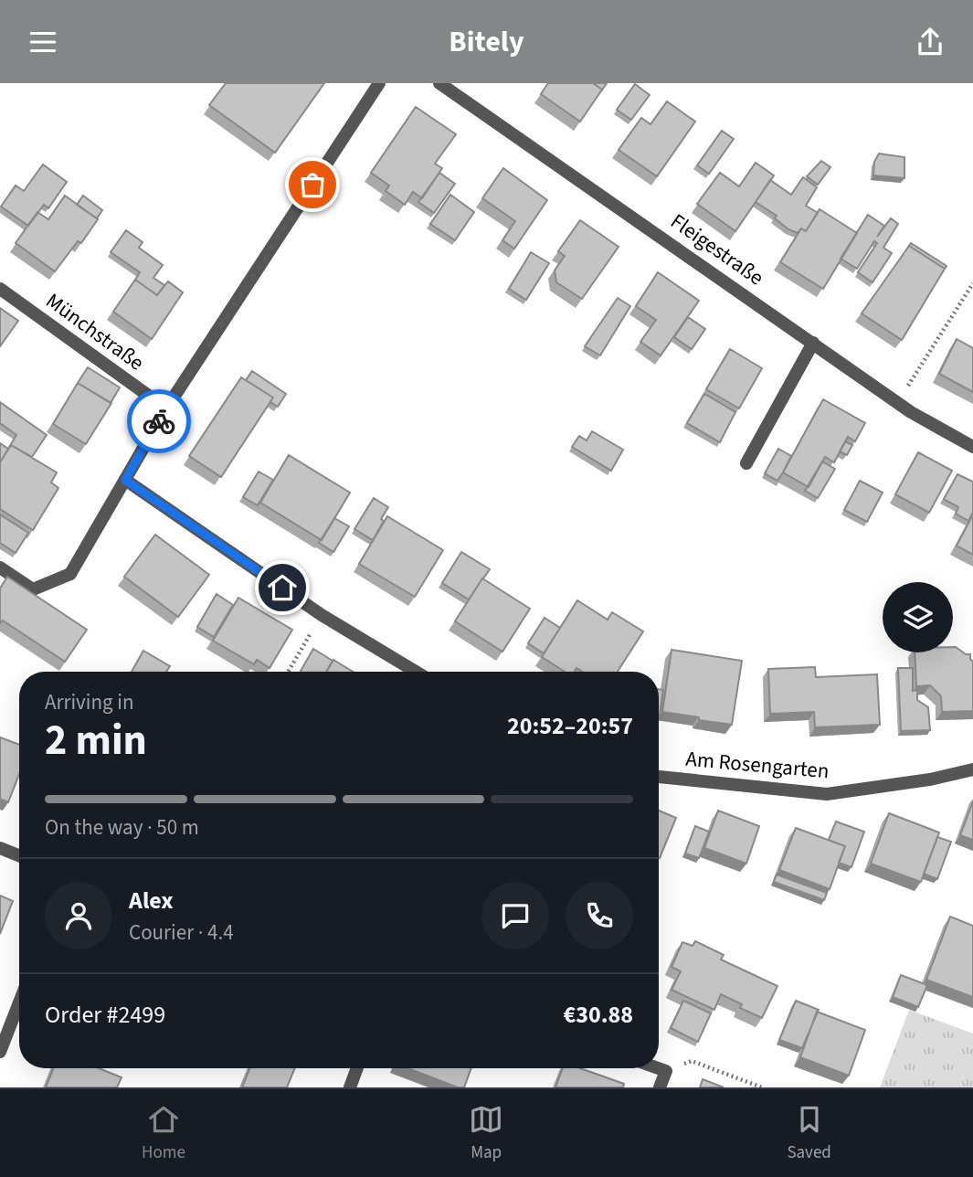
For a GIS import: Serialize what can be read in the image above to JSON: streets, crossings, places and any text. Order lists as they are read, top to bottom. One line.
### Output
{"streets":{"street":["Fleigestraße","Münchstraße","Am Rosengarten"]},"page":{"header":"Bitely","heading":["2 min","Arriving in","20:52–20:57"],"panel":["Alex","Courier · 4.4","Order #2499","€30.88"],"bar":"On the way · 50 m","tabs":["Home","Map","Saved"]}}
